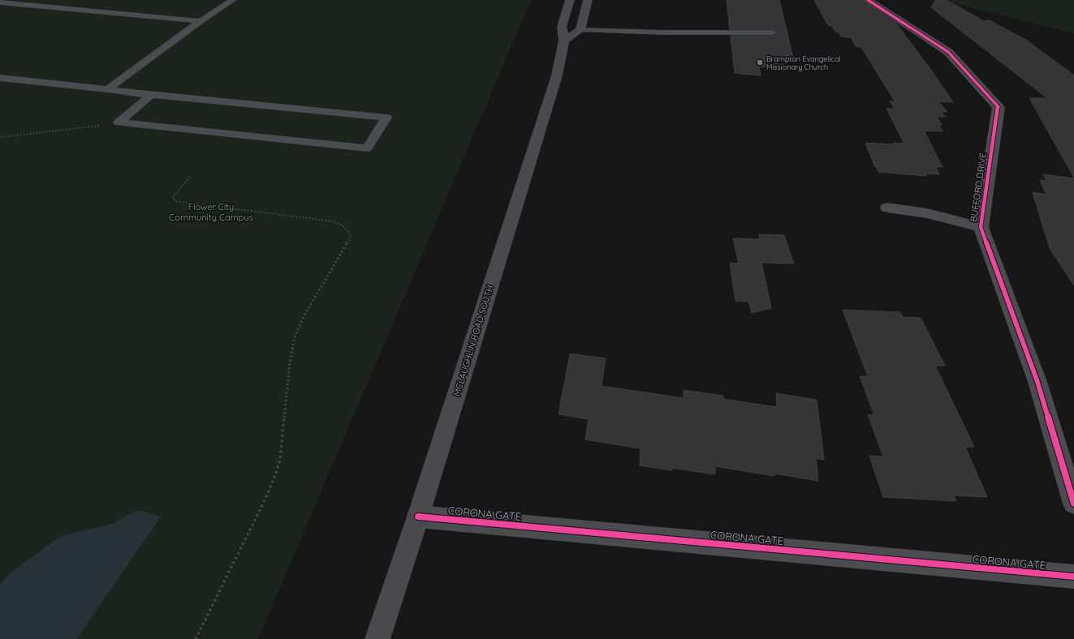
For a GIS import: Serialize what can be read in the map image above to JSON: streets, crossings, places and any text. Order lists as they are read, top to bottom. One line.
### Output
{"streets":{"main road":["MCLAUGHLIN ROAD SOUTH"],"street":["BUFFORD DRIVE","CORONA GATE"]},"crossings":[["MCLAUGHLIN ROAD SOUTH","CORONA GATE"]],"parks":["Flower City Community Campus"],"places":["Brampton Evangelical Missionary Church"]}
